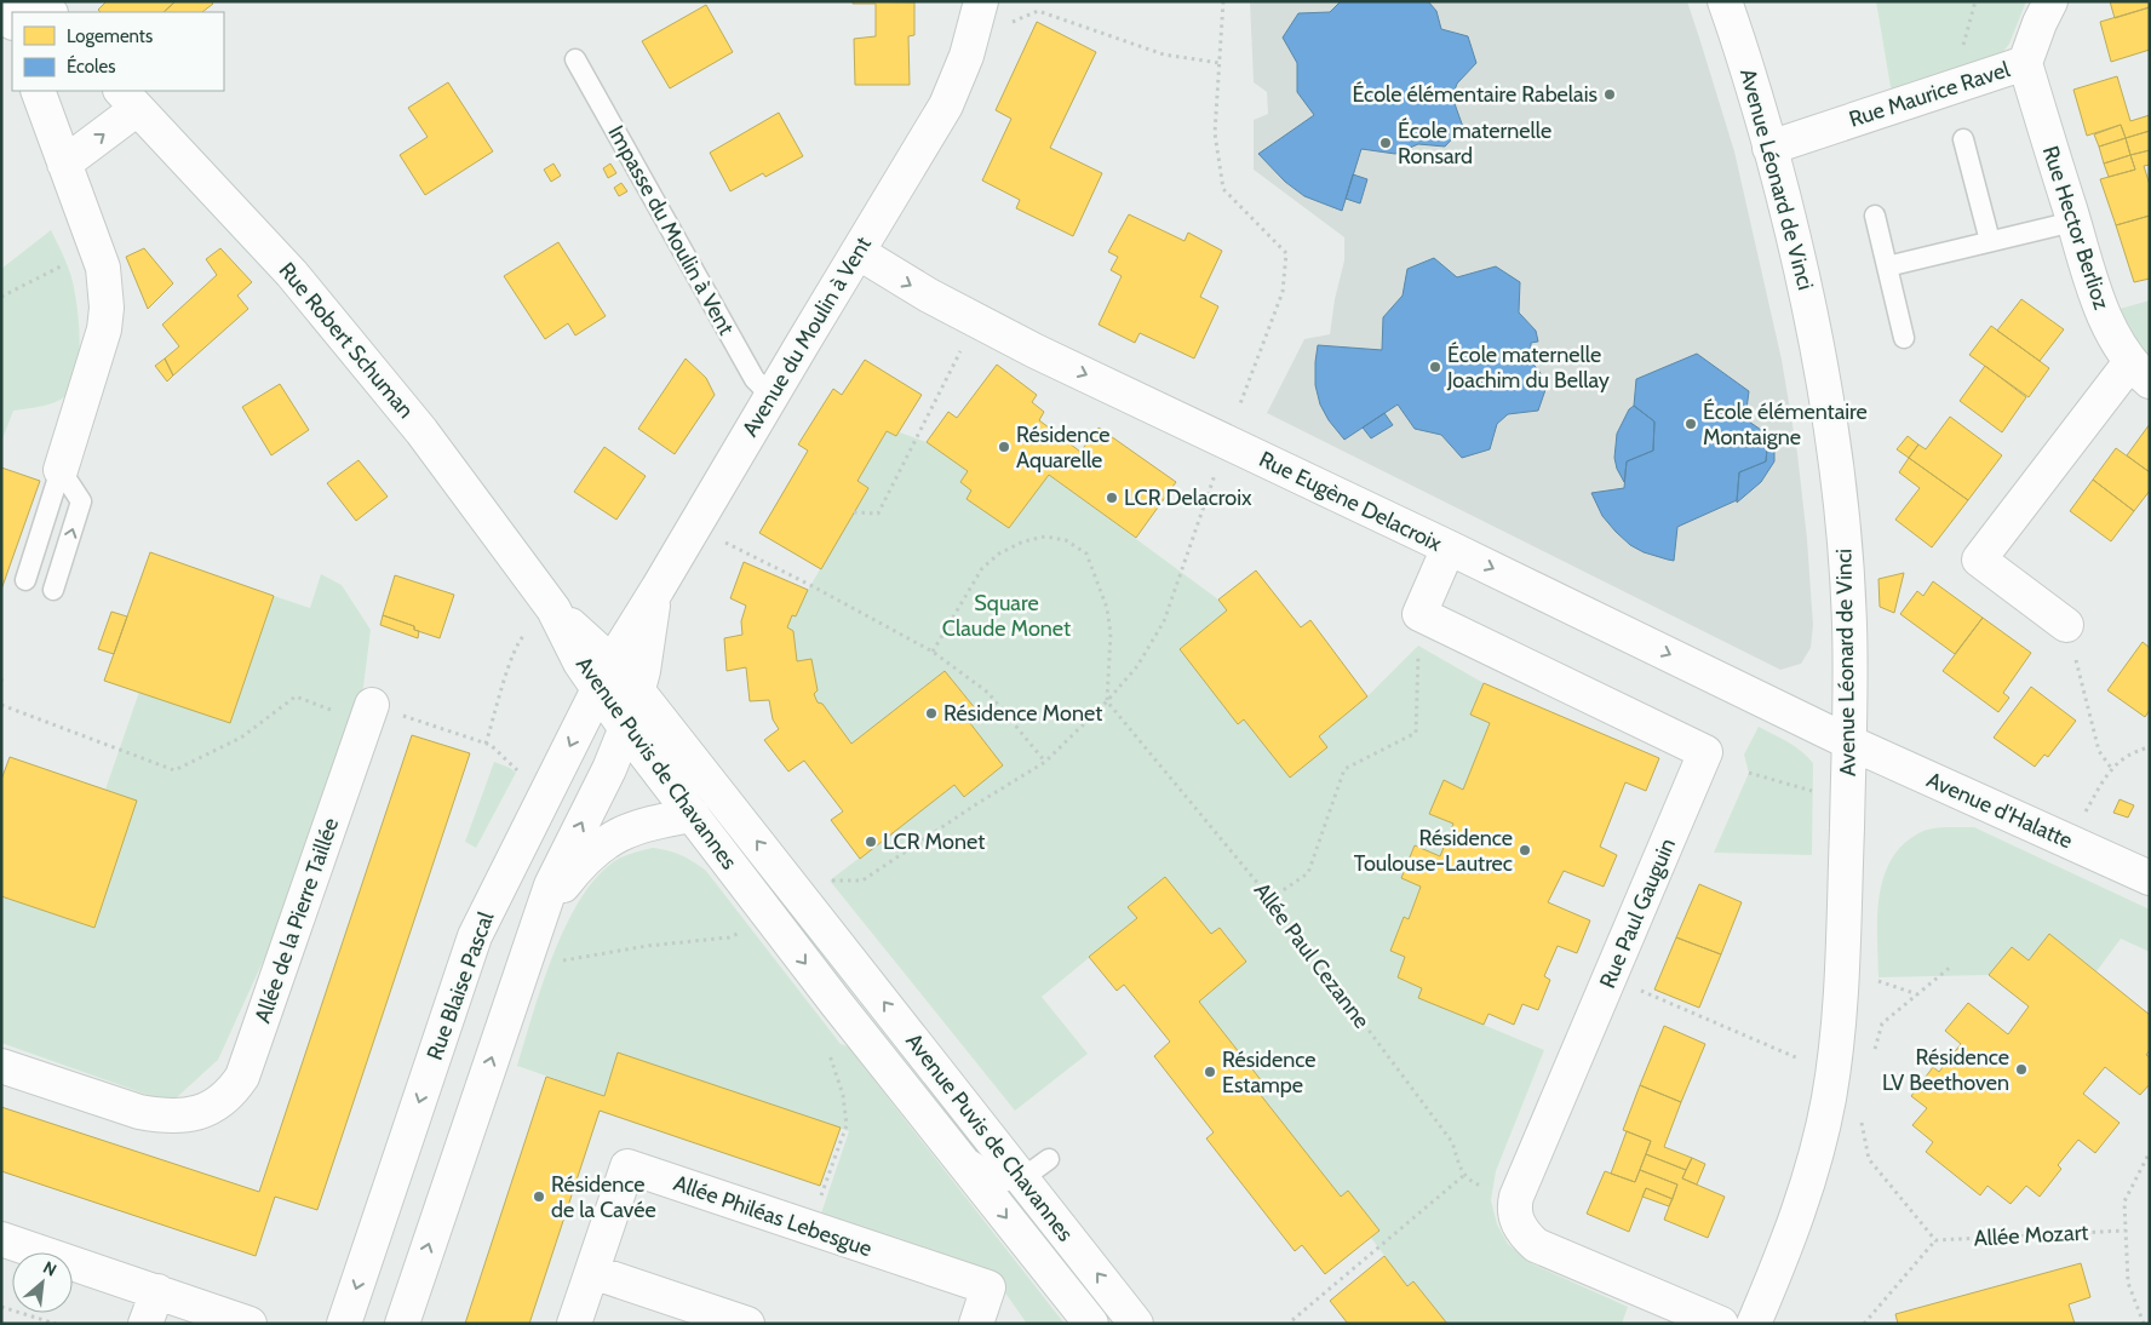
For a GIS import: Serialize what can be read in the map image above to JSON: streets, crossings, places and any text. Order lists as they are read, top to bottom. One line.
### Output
{"streets":{"street":["Rue Maurice Ravel","Avenue Léonard de Vinci","Rue Hector Berlioz","Avenue du Moulin à Vent","Rue Robert Schuman","Rue Eugène Delacroix","Avenue Puvis de Chavannes","Avenue d'Halatte","Rue Paul Gauguin","Allée de la Pierre Taillée","Rue Blaise Pascal","Allée Philéas Lebesgue"],"lane":["Impasse du Moulin à Vent"],"path":["Allée Paul Cezanne","Allée Mozart"]},"crossings":[["Rue Maurice Ravel","Avenue Léonard de Vinci"],["Rue Maurice Ravel","Rue Hector Berlioz"],["Avenue Léonard de Vinci","Rue Eugène Delacroix"],["Avenue Léonard de Vinci","Avenue d'Halatte"],["Impasse du Moulin à Vent","Avenue du Moulin à Vent"],["Avenue du Moulin à Vent","Rue Eugène Delacroix"],["Avenue du Moulin à Vent","Avenue Puvis de Chavannes"],["Avenue du Moulin à Vent","Rue Blaise Pascal"],["Rue Robert Schuman","Avenue Puvis de Chavannes"],["Rue Eugène Delacroix","Avenue d'Halatte"],["Avenue Puvis de Chavannes","Rue Blaise Pascal"]],"one_way":["Rue Eugène Delacroix"],"parks":["Square Claude Monet"],"places":["École élémentaire Rabelais","École maternelle Ronsard","École maternelle Joachim du Bellay","École élémentaire Montaigne","Résidence Aquarelle","LCR Delacroix","Résidence Monet","LCR Monet","Résidence Toulouse-Lautrec","Résidence LV Beethoven","Résidence Estampe","Résidence de la Cavée"],"legend":["Logements","Écoles"],"north":"top right"}
